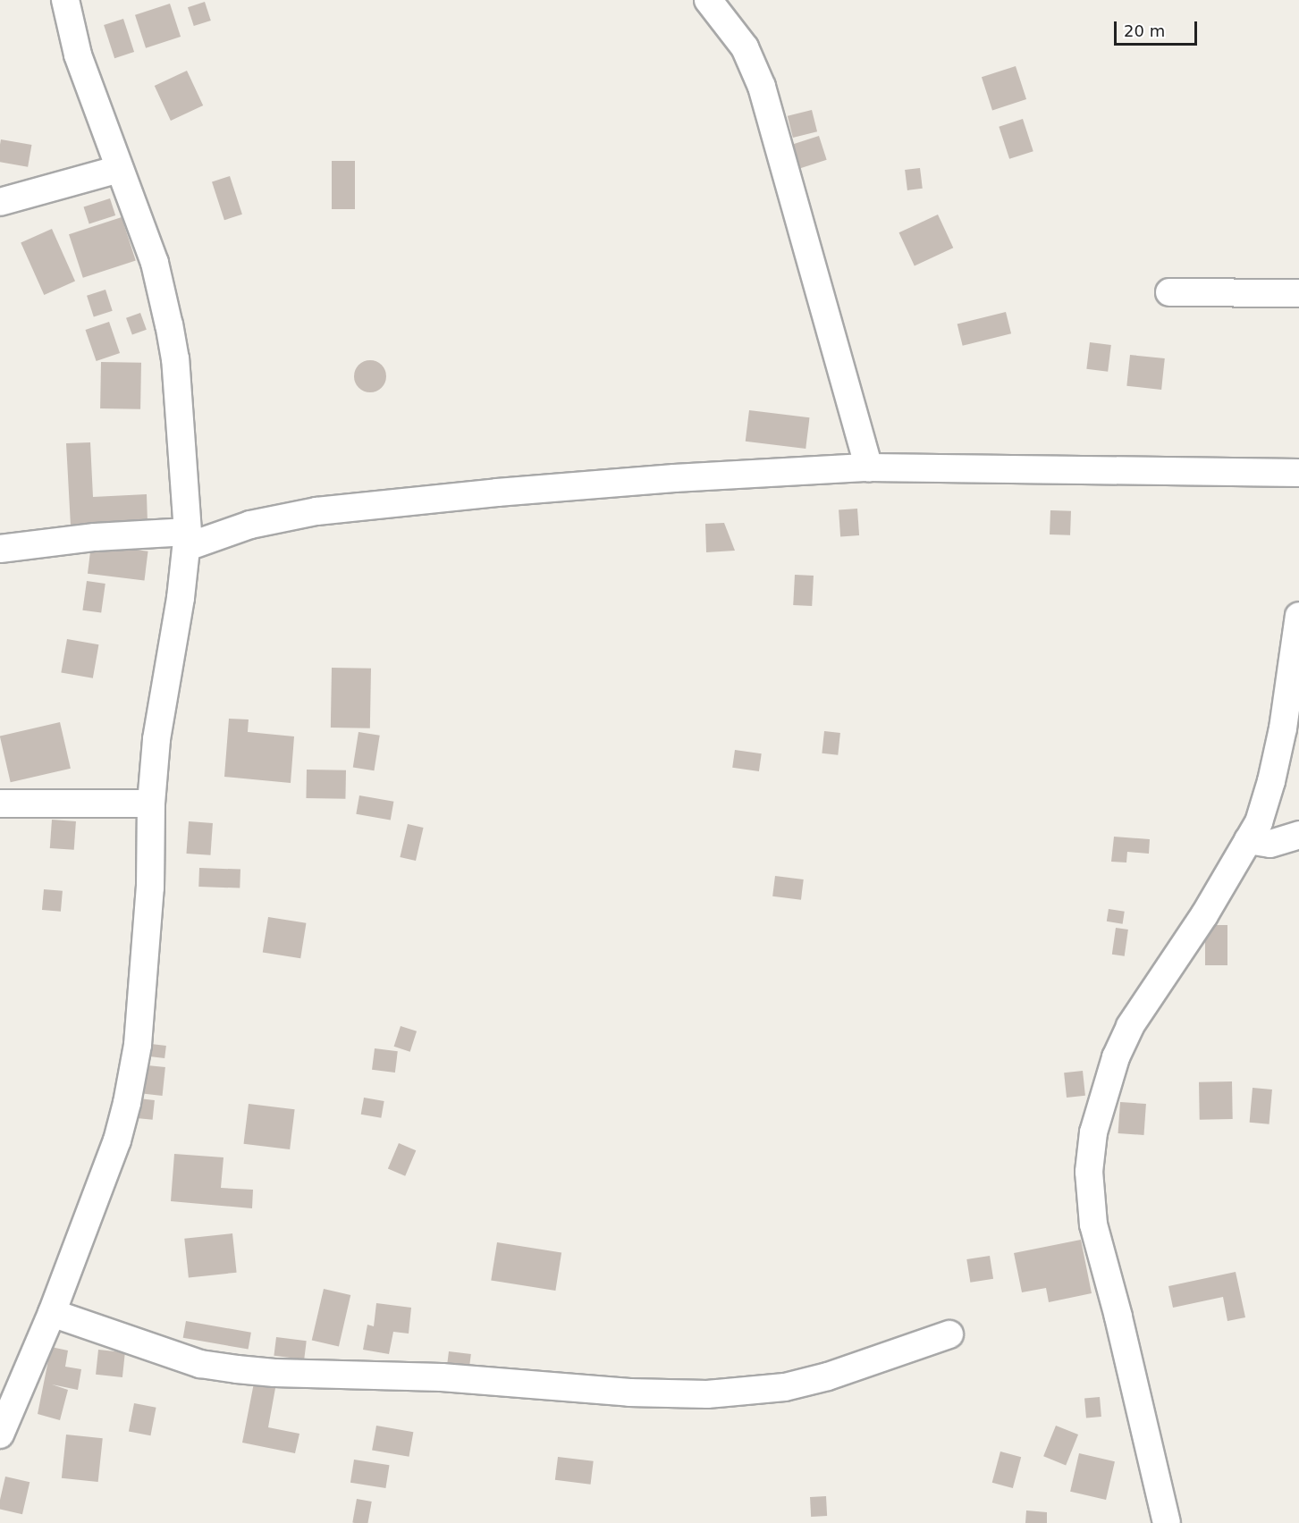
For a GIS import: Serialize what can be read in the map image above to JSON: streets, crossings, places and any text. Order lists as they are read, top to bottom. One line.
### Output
{"scale_bar":"20 m"}
